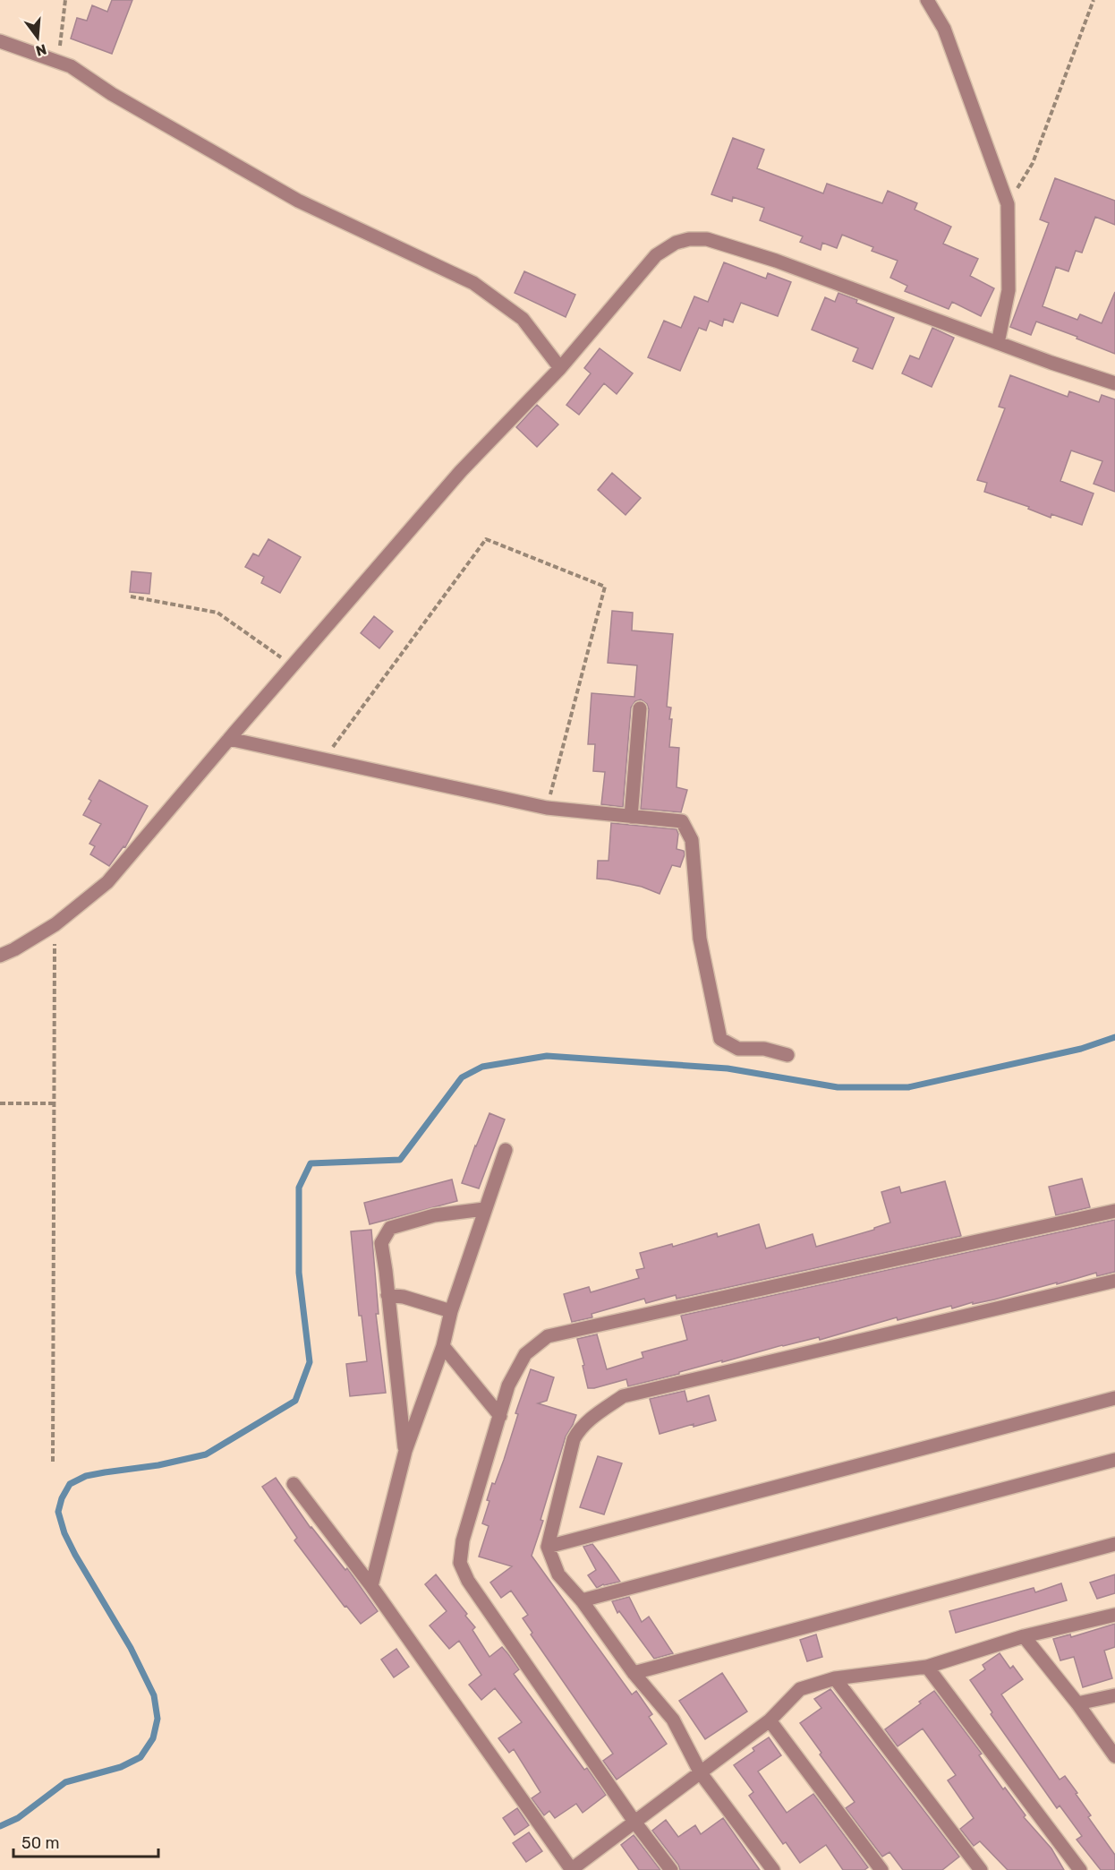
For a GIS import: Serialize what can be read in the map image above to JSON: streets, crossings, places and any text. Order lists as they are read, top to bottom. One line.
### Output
{"scale_bar":"50 m","north":"bottom"}
